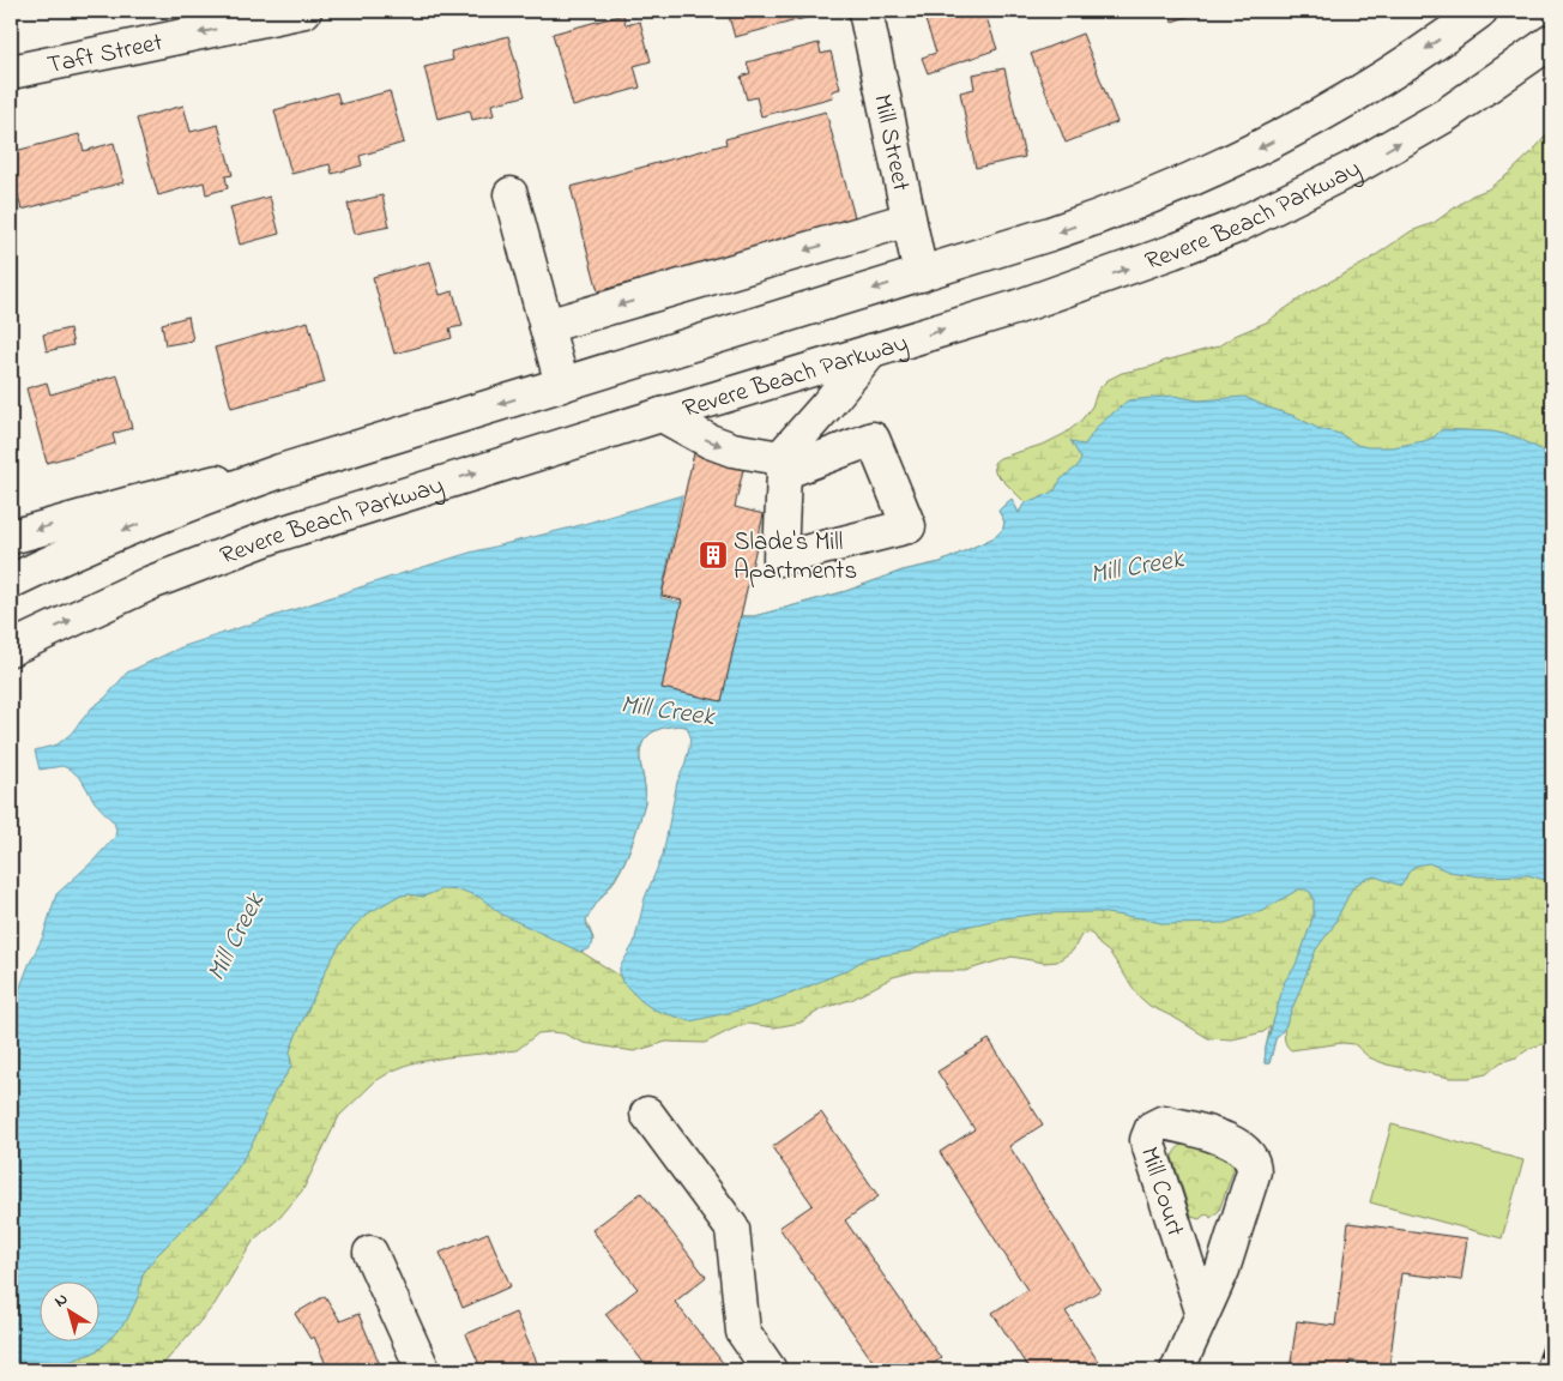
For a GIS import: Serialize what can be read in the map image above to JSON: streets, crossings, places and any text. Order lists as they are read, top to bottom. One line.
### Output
{"streets":{"main road":["Taft Street","Mill Street","Revere Beach Parkway","Mill Court"]},"one_way":["Taft Street"],"water":["Mill Creek"],"places":{"building":["Slade's Mill Apartments"]},"north":"top left"}
